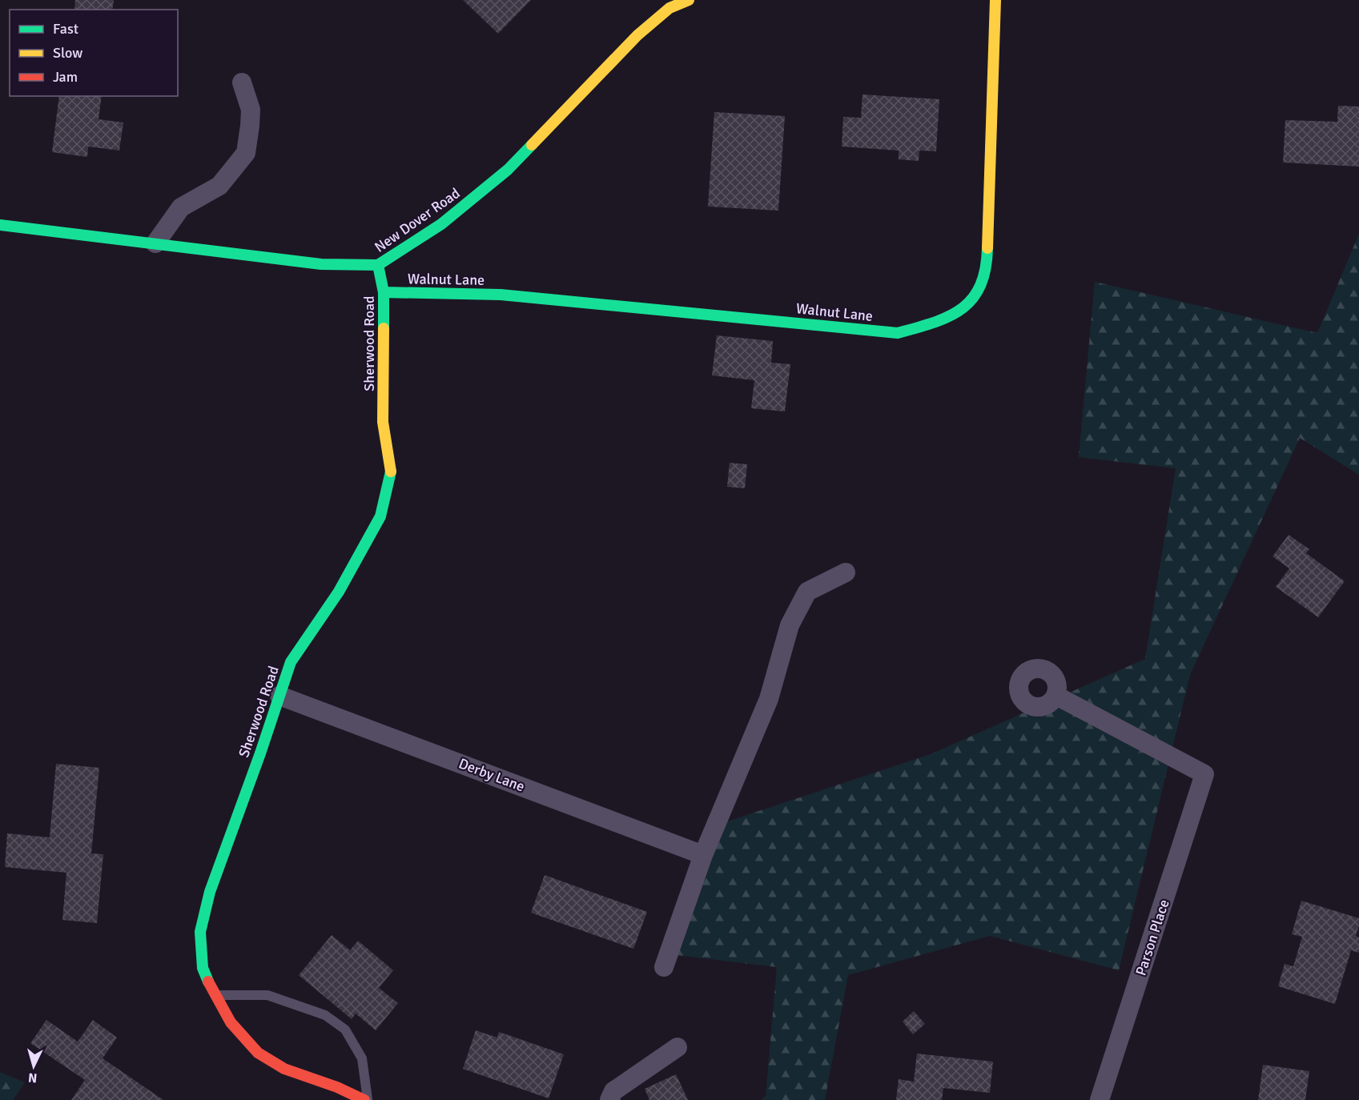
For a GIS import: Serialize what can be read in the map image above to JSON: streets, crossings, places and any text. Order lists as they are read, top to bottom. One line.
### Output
{"streets":{"street":["New Dover Road","Walnut Lane","Sherwood Road","Derby Lane","Parson Place"]},"crossings":[["New Dover Road","Sherwood Road"],["Walnut Lane","Sherwood Road"],["Sherwood Road","Derby Lane"]],"legend":["Fast","Slow","Jam"],"north":"bottom"}
